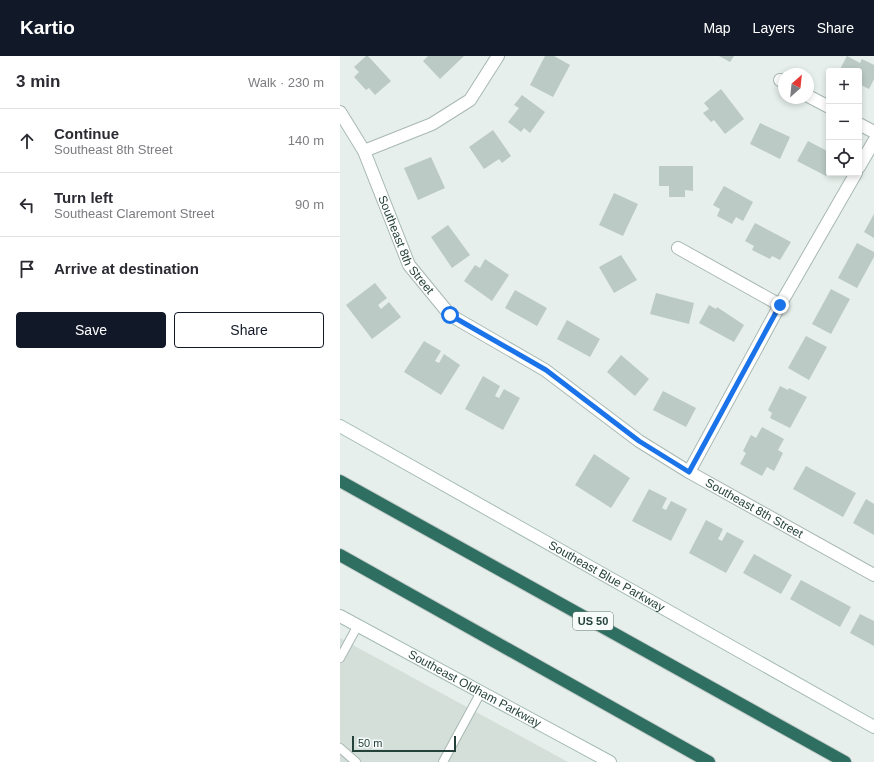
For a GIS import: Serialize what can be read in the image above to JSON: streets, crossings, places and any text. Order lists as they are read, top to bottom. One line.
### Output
{"streets":{"highway":["US 50"],"street":["Southeast 8th Street","Southeast Blue Parkway","Southeast Oldham Parkway"]},"scale_bar":"50 m","north":"top right","page":{"header":"Kartio","nav":["Map","Layers","Share"],"heading":["3 min","Walk · 230 m"],"map_buttons":["+","−"],"list":[["Continue","Southeast 8th Street","140 m"],["Turn left","Southeast Claremont Street","90 m"],"Arrive at destination"],"buttons":["Save","Share"],"scale":"50 m"}}
